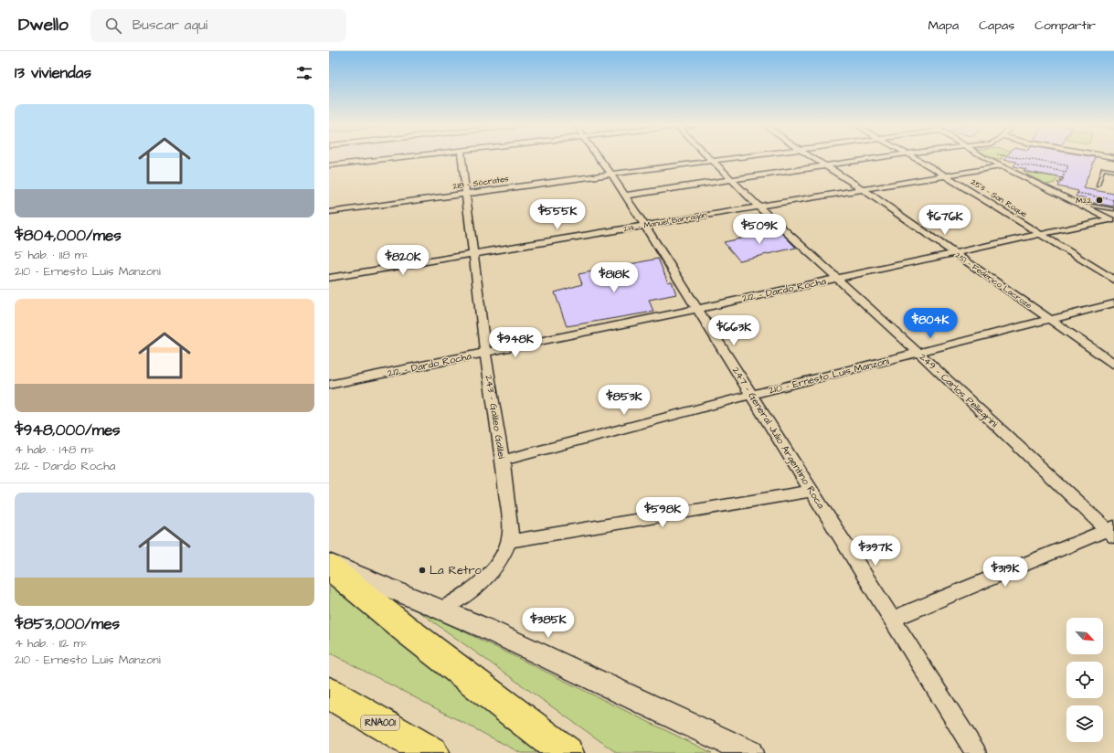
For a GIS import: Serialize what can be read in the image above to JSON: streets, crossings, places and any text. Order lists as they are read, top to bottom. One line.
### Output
{"streets":{"highway":["RNA001"],"street":["218 - Sócrates","253 - San Roque","214 - Manuel Barragán","251 - Federico Lacroze","212 - Dardo Rocha","210 - Ernesto Luis Manzoni","249 - Carlos Pellegrini","243 - Galileo Galilei","247 - General Julio Argentino Roca"]},"crossings":[["218 - Sócrates","249 - Carlos Pellegrini"],["218 - Sócrates","243 - Galileo Galilei"],["218 - Sócrates","247 - General Julio Argentino Roca"],["253 - San Roque","214 - Manuel Barragán"],["253 - San Roque","212 - Dardo Rocha"],["214 - Manuel Barragán","251 - Federico Lacroze"],["214 - Manuel Barragán","249 - Carlos Pellegrini"],["214 - Manuel Barragán","243 - Galileo Galilei"],["214 - Manuel Barragán","247 - General Julio Argentino Roca"],["251 - Federico Lacroze","212 - Dardo Rocha"],["251 - Federico Lacroze","210 - Ernesto Luis Manzoni"],["212 - Dardo Rocha","249 - Carlos Pellegrini"],["212 - Dardo Rocha","243 - Galileo Galilei"],["212 - Dardo Rocha","247 - General Julio Argentino Roca"],["210 - Ernesto Luis Manzoni","249 - Carlos Pellegrini"],["210 - Ernesto Luis Manzoni","243 - Galileo Galilei"],["210 - Ernesto Luis Manzoni","247 - General Julio Argentino Roca"]],"places":["M22","La Retro"],"north":"bottom right","page":{"header":"Dwello","search":"Buscar aquí","nav":["Mapa","Capas","Compartir"],"heading":"13 viviendas","list":[{"name":"$804,000/mes","note":"5 hab. · 118 m² · 210 - Ernesto Luis Manzoni"},{"name":"$948,000/mes","note":"4 hab. · 148 m² · 212 - Dardo Rocha"},{"name":"$853,000/mes","note":"4 hab. · 112 m² · 210 - Ernesto Luis Manzoni"}],"price":["$555K","$676K","$509K","$820K","$818K","$804K","$663K","$948K","$853K","$598K","$397K","$319K","$385K"]}}
